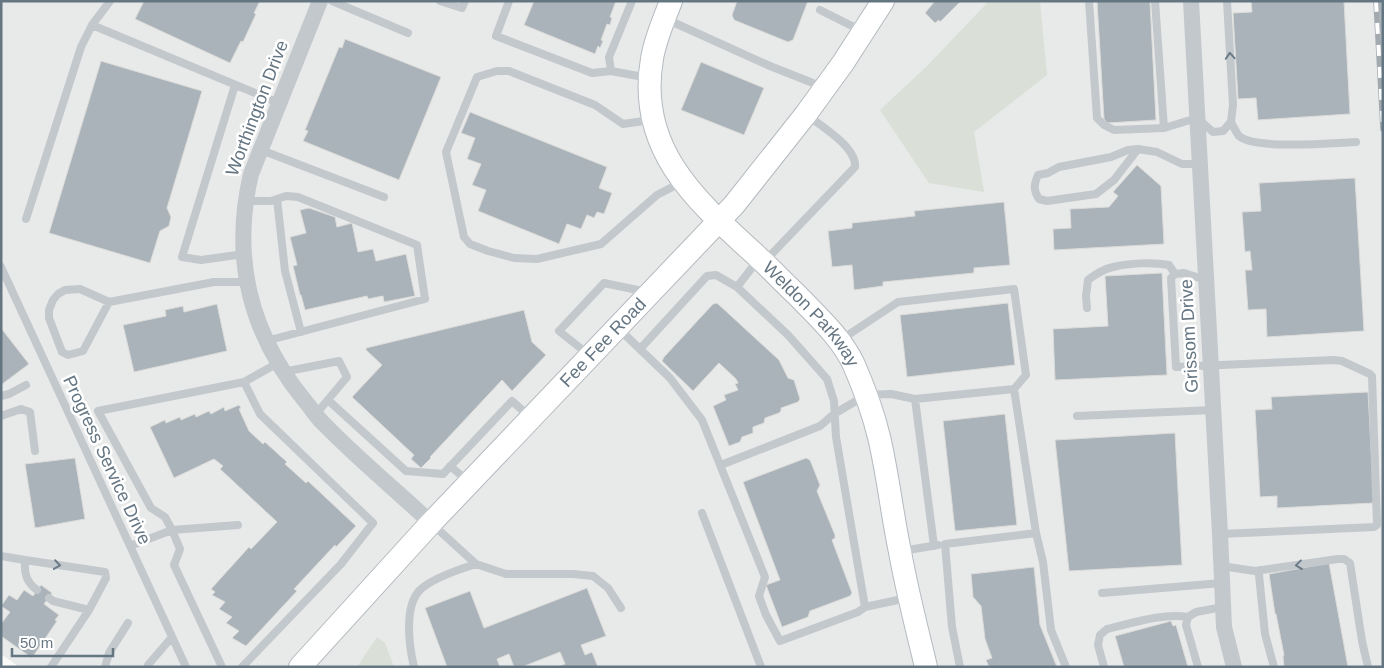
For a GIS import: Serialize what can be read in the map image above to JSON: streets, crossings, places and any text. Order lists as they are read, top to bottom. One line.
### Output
{"streets":{"street":["Worthington Drive","Weldon Parkway","Grissom Drive","Fee Fee Road"],"lane":["Progress Service Drive"]},"crossings":[["Worthington Drive","Fee Fee Road"],["Weldon Parkway","Fee Fee Road"]],"scale_bar":"50 m"}
